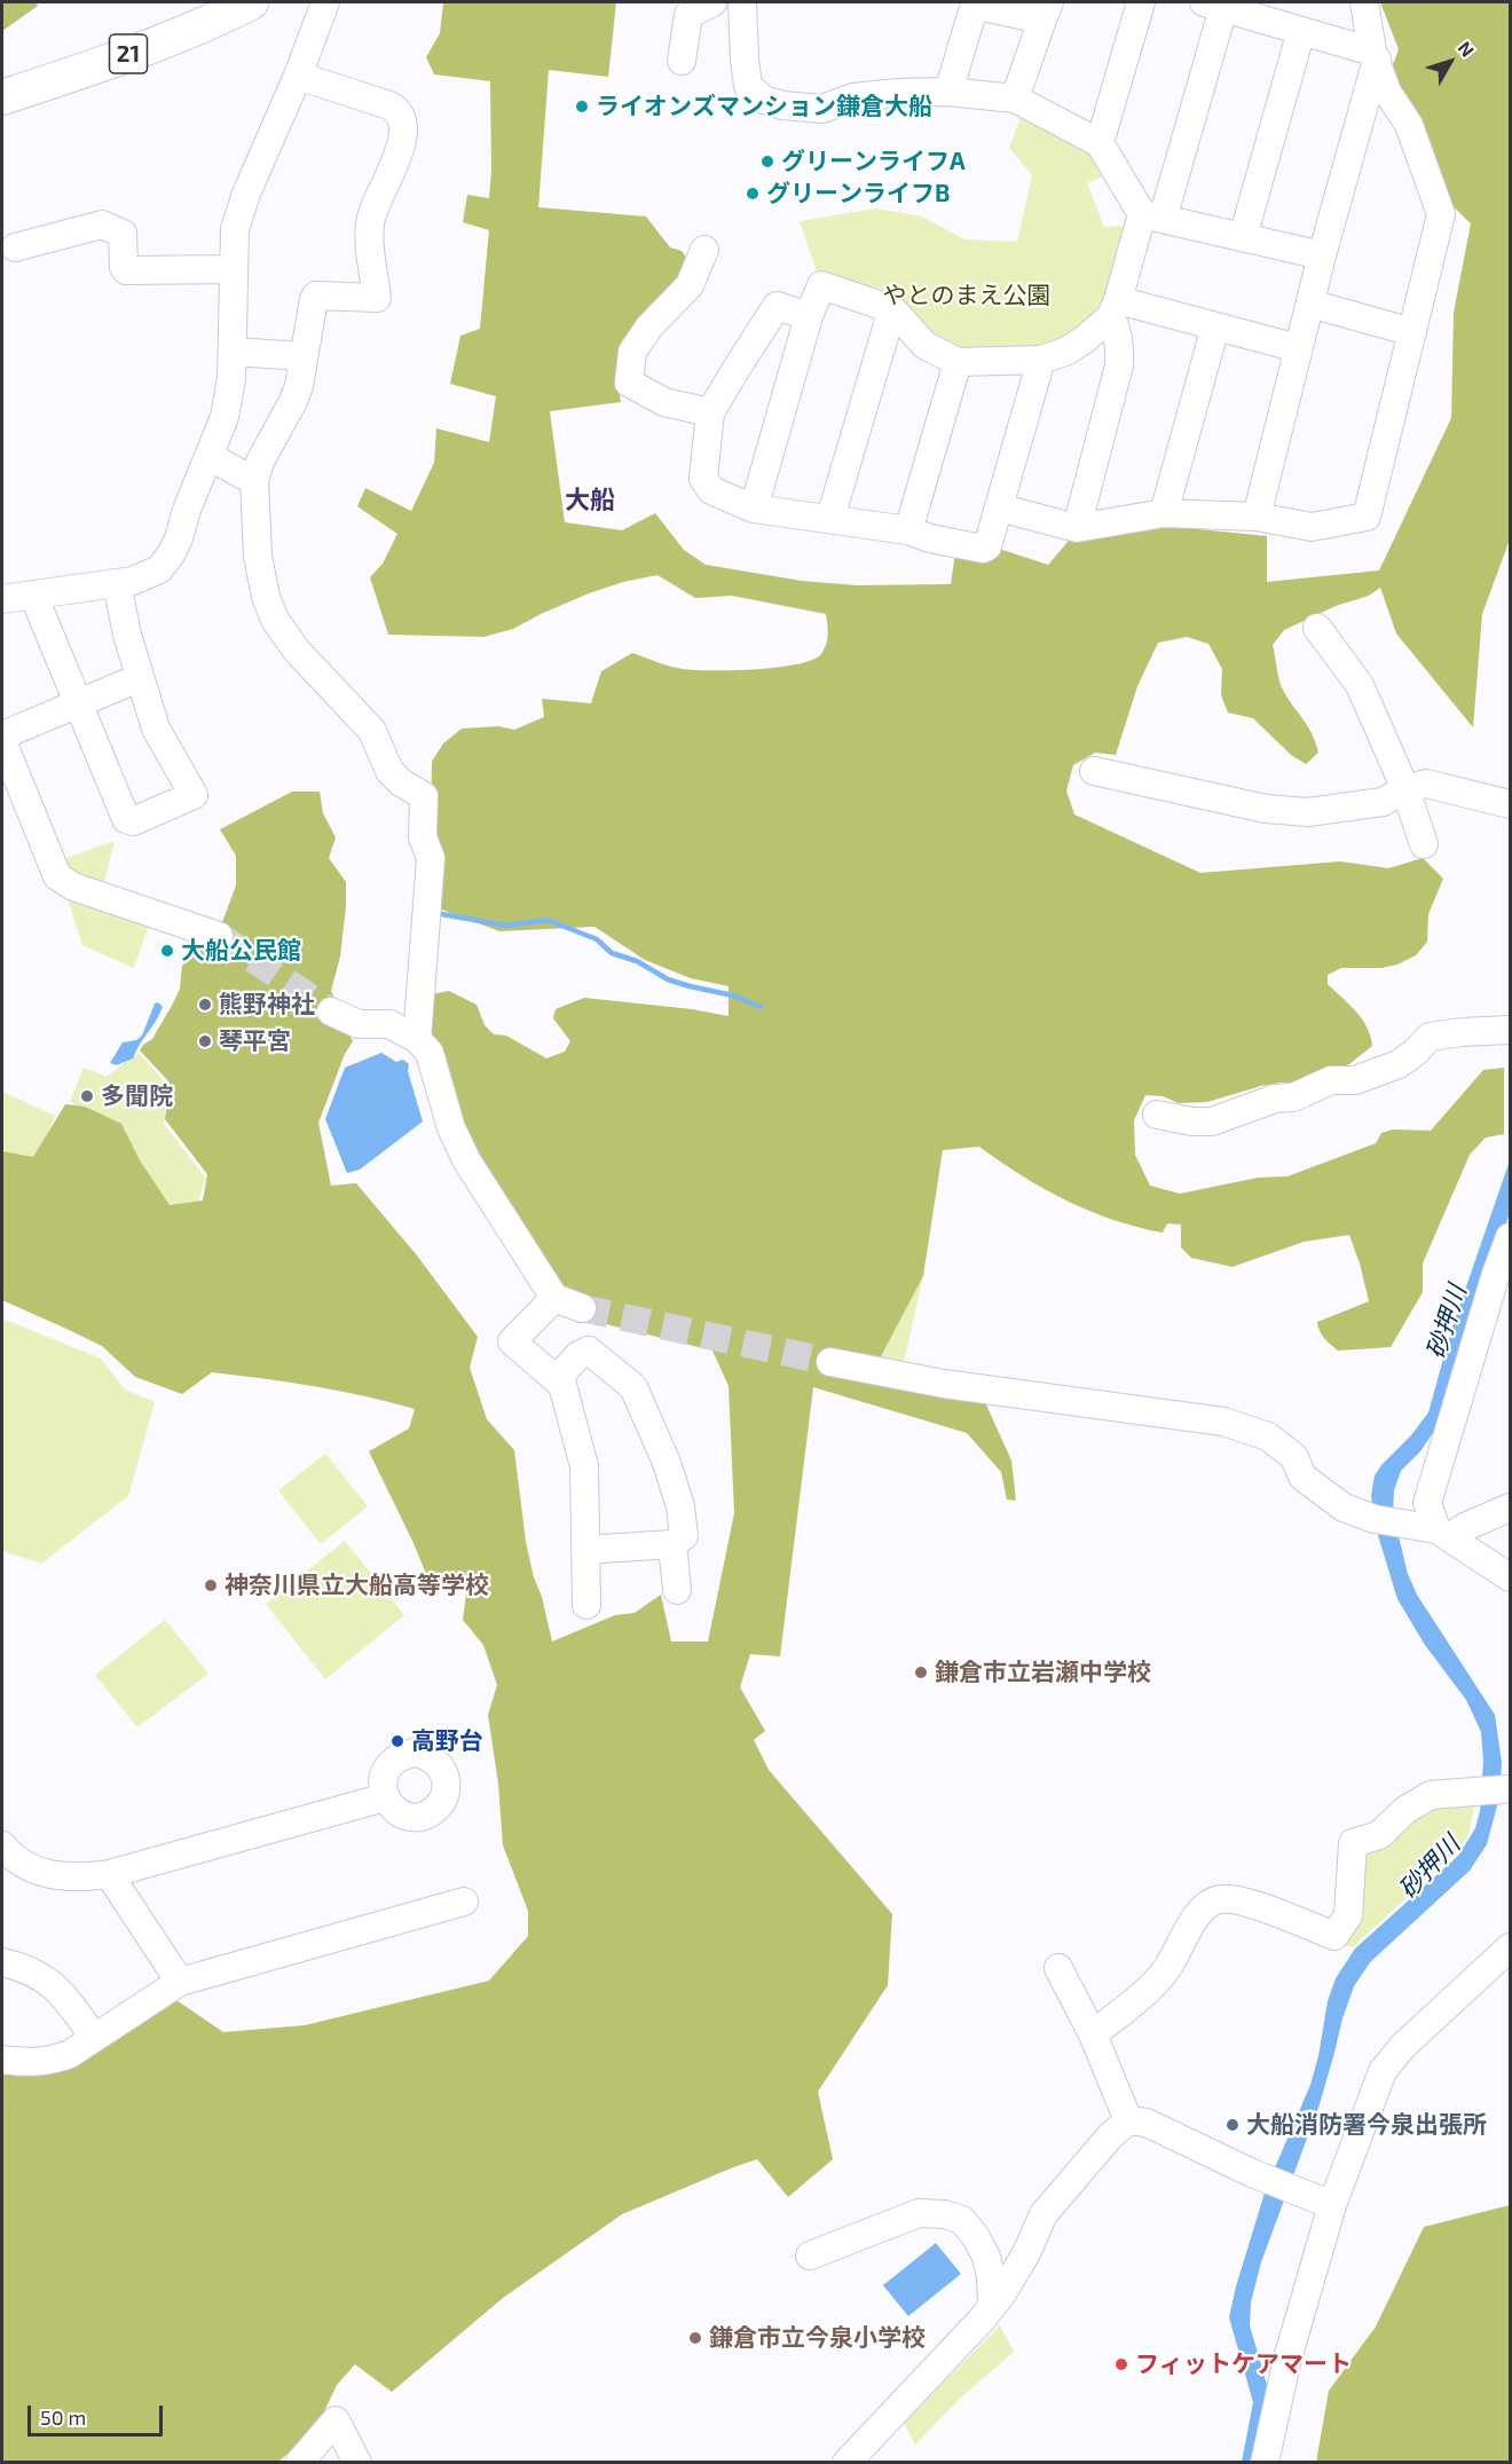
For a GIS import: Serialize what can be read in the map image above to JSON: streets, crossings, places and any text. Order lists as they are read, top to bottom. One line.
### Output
{"streets":{"main road":["21"]},"districts":["大船"],"water":["砂押川"],"parks":["やとのまえ公園"],"places":["ライオンズマンション鎌倉大船","グリーンライフA","グリーンライフB","大船公民館","熊野神社","琴平宮","多聞院","神奈川県立大船高等学校","鎌倉市立岩瀬中学校","高野台","大船消防署今泉出張所","鎌倉市立今泉小学校","フィットケアマート"],"scale_bar":"50 m","north":"top right"}
